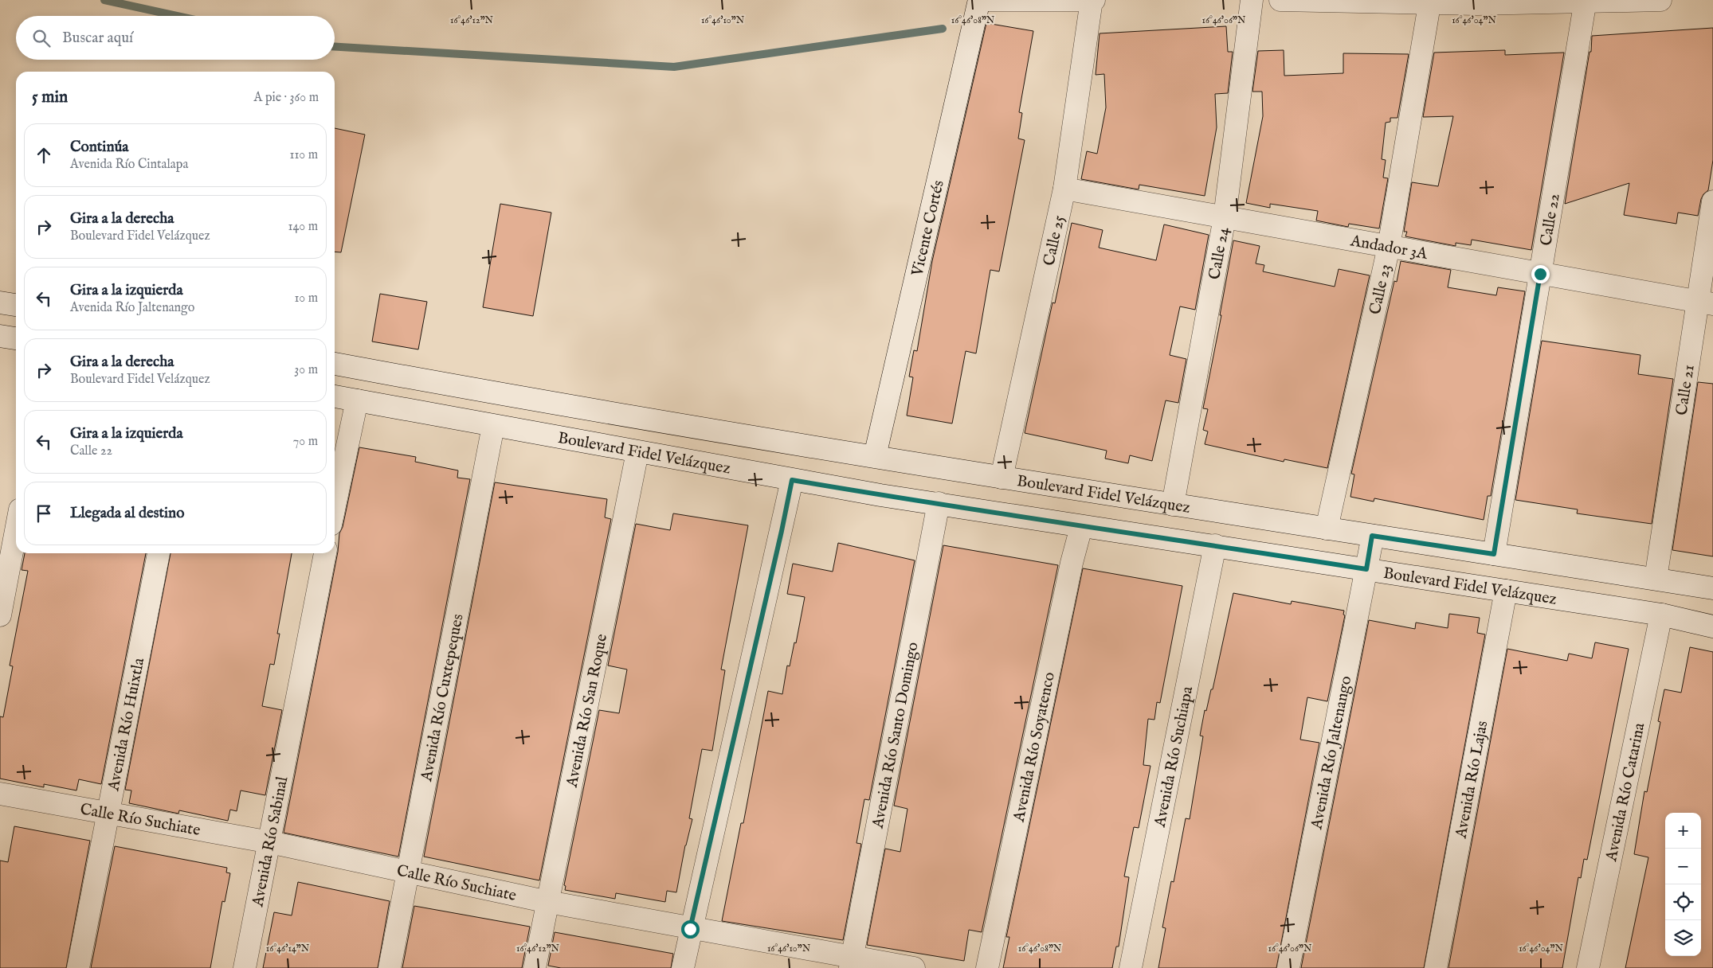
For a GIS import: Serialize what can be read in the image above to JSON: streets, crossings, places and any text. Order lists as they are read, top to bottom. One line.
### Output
{"streets":{"street":["Calle 22","Vicente Cortés","Calle 25","Andador 3A","Calle 24","Calle 23","Calle 21","Boulevard Fidel Velázquez","Avenida Río Cuxtepeques","Avenida Río San Roque","Avenida Río Huixtla","Avenida Río Santo Domingo","Avenida Río Soyatenco","Avenida Río Jaltenango","Avenida Río Suchiapa","Avenida Río Lajas","Avenida Río Catarina","Calle Río Suchiate","Avenida Río Sabinal"]},"crossings":[["Calle 22","Andador 3A"],["Calle 22","Boulevard Fidel Velázquez"],["Vicente Cortés","Boulevard Fidel Velázquez"],["Calle 25","Andador 3A"],["Calle 25","Boulevard Fidel Velázquez"],["Andador 3A","Calle 24"],["Andador 3A","Calle 23"],["Andador 3A","Calle 21"],["Calle 24","Boulevard Fidel Velázquez"],["Calle 23","Boulevard Fidel Velázquez"],["Calle 21","Boulevard Fidel Velázquez"],["Boulevard Fidel Velázquez","Avenida Río Cuxtepeques"],["Boulevard Fidel Velázquez","Avenida Río San Roque"],["Boulevard Fidel Velázquez","Avenida Río Santo Domingo"],["Boulevard Fidel Velázquez","Avenida Río Soyatenco"],["Boulevard Fidel Velázquez","Avenida Río Jaltenango"],["Boulevard Fidel Velázquez","Avenida Río Suchiapa"],["Boulevard Fidel Velázquez","Avenida Río Lajas"],["Boulevard Fidel Velázquez","Avenida Río Catarina"],["Avenida Río Cuxtepeques","Calle Río Suchiate"],["Avenida Río San Roque","Calle Río Suchiate"],["Avenida Río Huixtla","Calle Río Suchiate"],["Avenida Río Santo Domingo","Calle Río Suchiate"],["Calle Río Suchiate","Avenida Río Sabinal"]],"page":{"search":"Buscar aquí","heading":["5 min","A pie · 360 m"],"list":[["Continúa","Avenida Río Cintalapa","110 m"],["Gira a la derecha","Boulevard Fidel Velázquez","140 m"],["Gira a la izquierda","Avenida Río Jaltenango","10 m"],["Gira a la derecha","Boulevard Fidel Velázquez","30 m"],["Gira a la izquierda","Calle 22","70 m"],"Llegada al destino"],"map_buttons":["+","−"]},"coordinates":["16°46'12\"N","16°46'10\"N","16°46'08\"N","16°46'06\"N","16°46'04\"N","16°46'14\"N"]}
